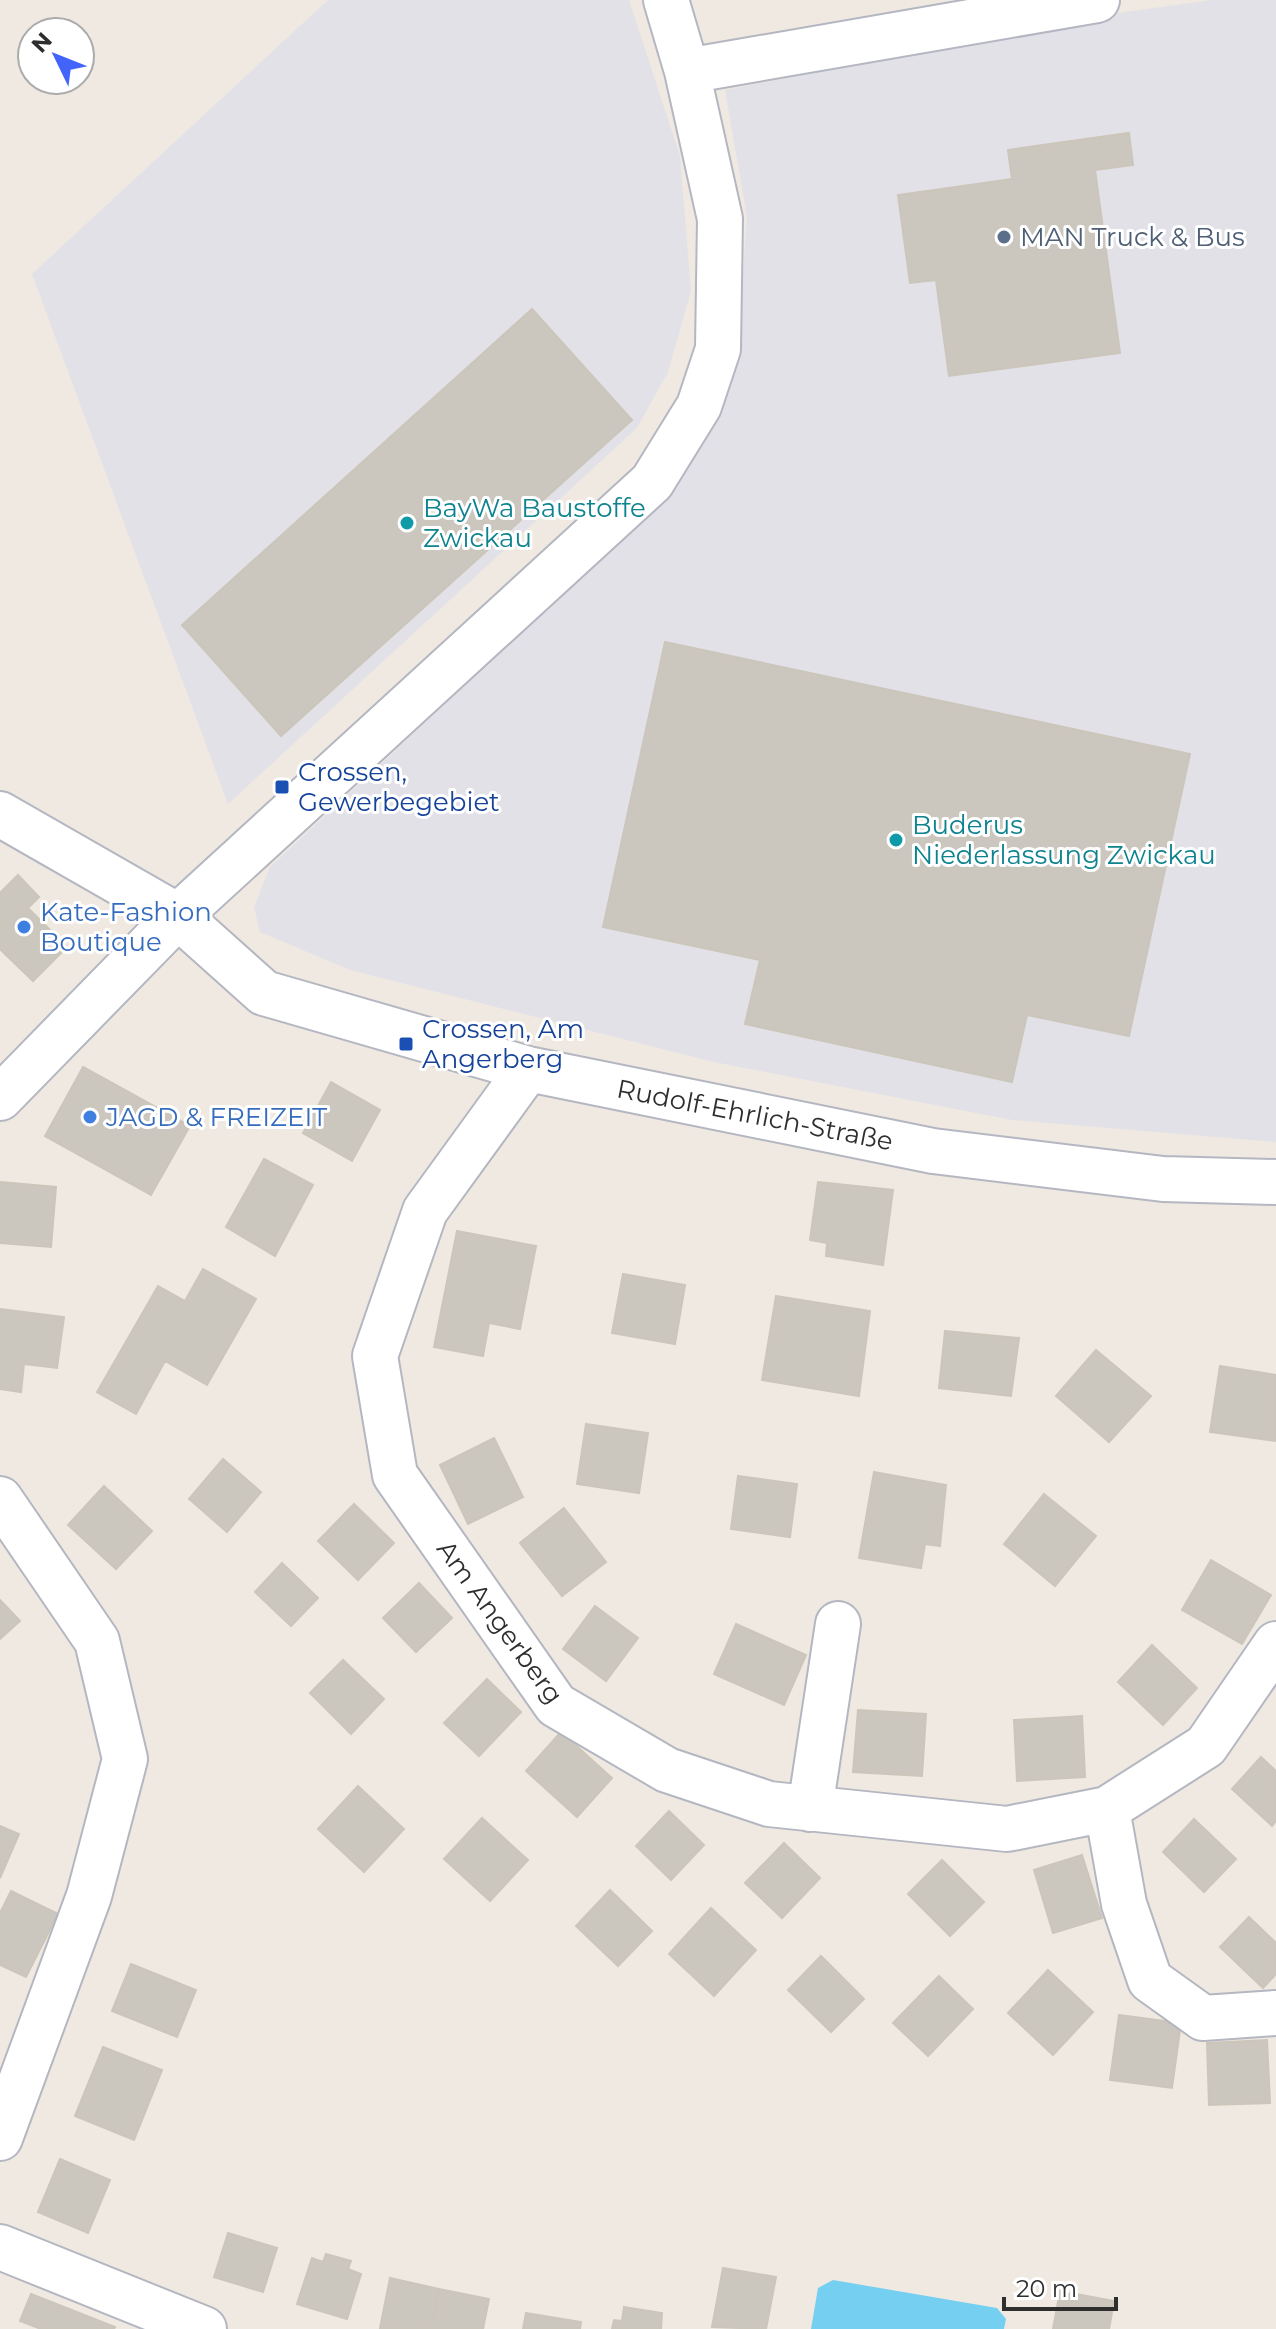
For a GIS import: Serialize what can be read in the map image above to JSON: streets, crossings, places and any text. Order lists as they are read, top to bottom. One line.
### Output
{"streets":{"street":["Rudolf-Ehrlich-Straße","Am Angerberg"]},"crossings":[["Rudolf-Ehrlich-Straße","Am Angerberg"]],"places":{"other":["MAN Truck & Bus","BayWa Baustoffe Zwickau","Buderus Niederlassung Zwickau","Kate-Fashion Boutique","JAGD & FREIZEIT"],"transit":["Crossen, Gewerbegebiet","Crossen, Am Angerberg"]},"scale_bar":"20 m","north":"top left"}
